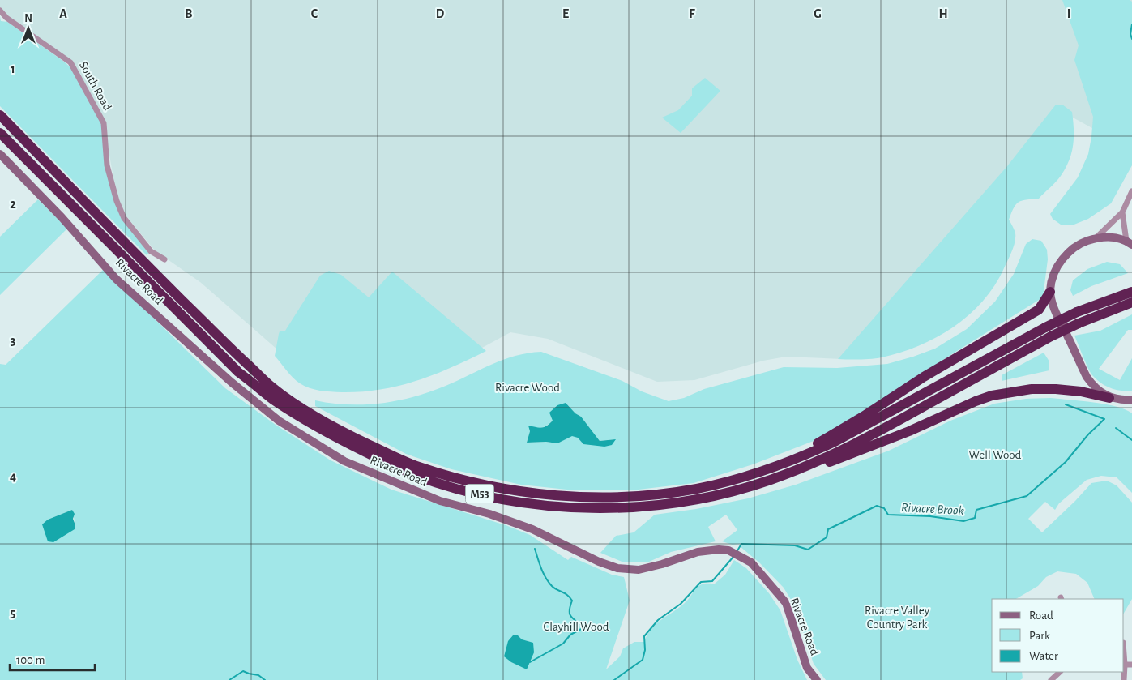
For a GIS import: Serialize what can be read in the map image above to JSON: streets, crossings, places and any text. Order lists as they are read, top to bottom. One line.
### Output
{"streets":{"highway":["M53"],"main road":["Rivacre Road"],"street":["South Road"]},"water":["Rivacre Brook"],"parks":["Rivacre Wood","Well Wood","Rivacre Valley Country Park","Clayhill Wood"],"legend":["Road","Park","Water"],"scale_bar":"100 m","north":"top","grid":{"columns":["A","B","C","D","E","F","G","H","I"],"rows":["1","2","3","4","5"]}}
